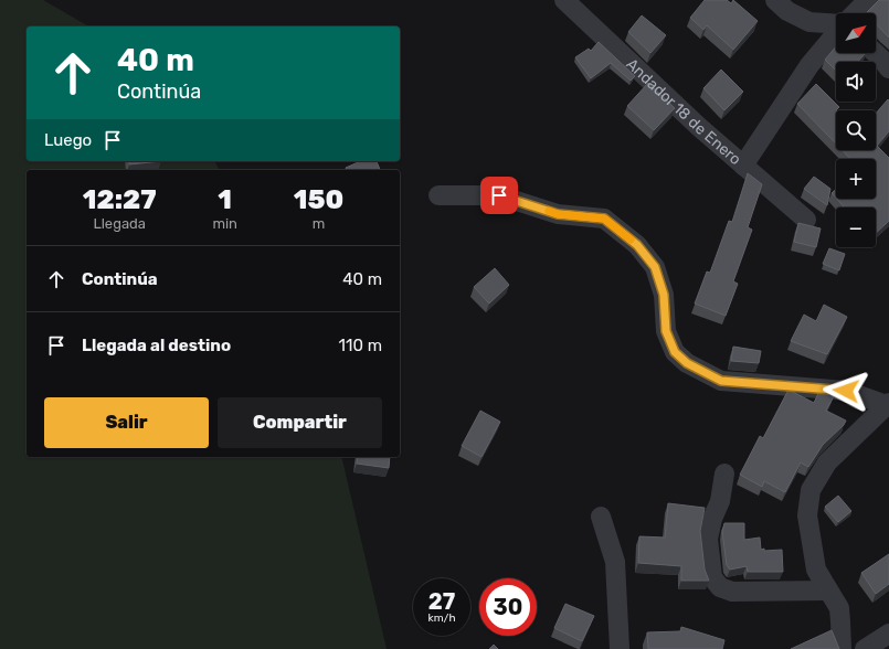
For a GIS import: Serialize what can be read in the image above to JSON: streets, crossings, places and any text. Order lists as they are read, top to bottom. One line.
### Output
{"streets":{"street":["Andador 18 de Enero"]},"north":"top right","page":{"map_buttons":["+","−"],"turn":["40 m","Continúa"],"then":"Luego","eta":["12:27","Llegada","1","min","150","m"],"list":[{"name":"Continúa","value":"40 m"},{"name":"Llegada al destino","value":"110 m"}],"buttons":["Salir","Compartir"],"speed":"27 km/h","limit":"30"}}
